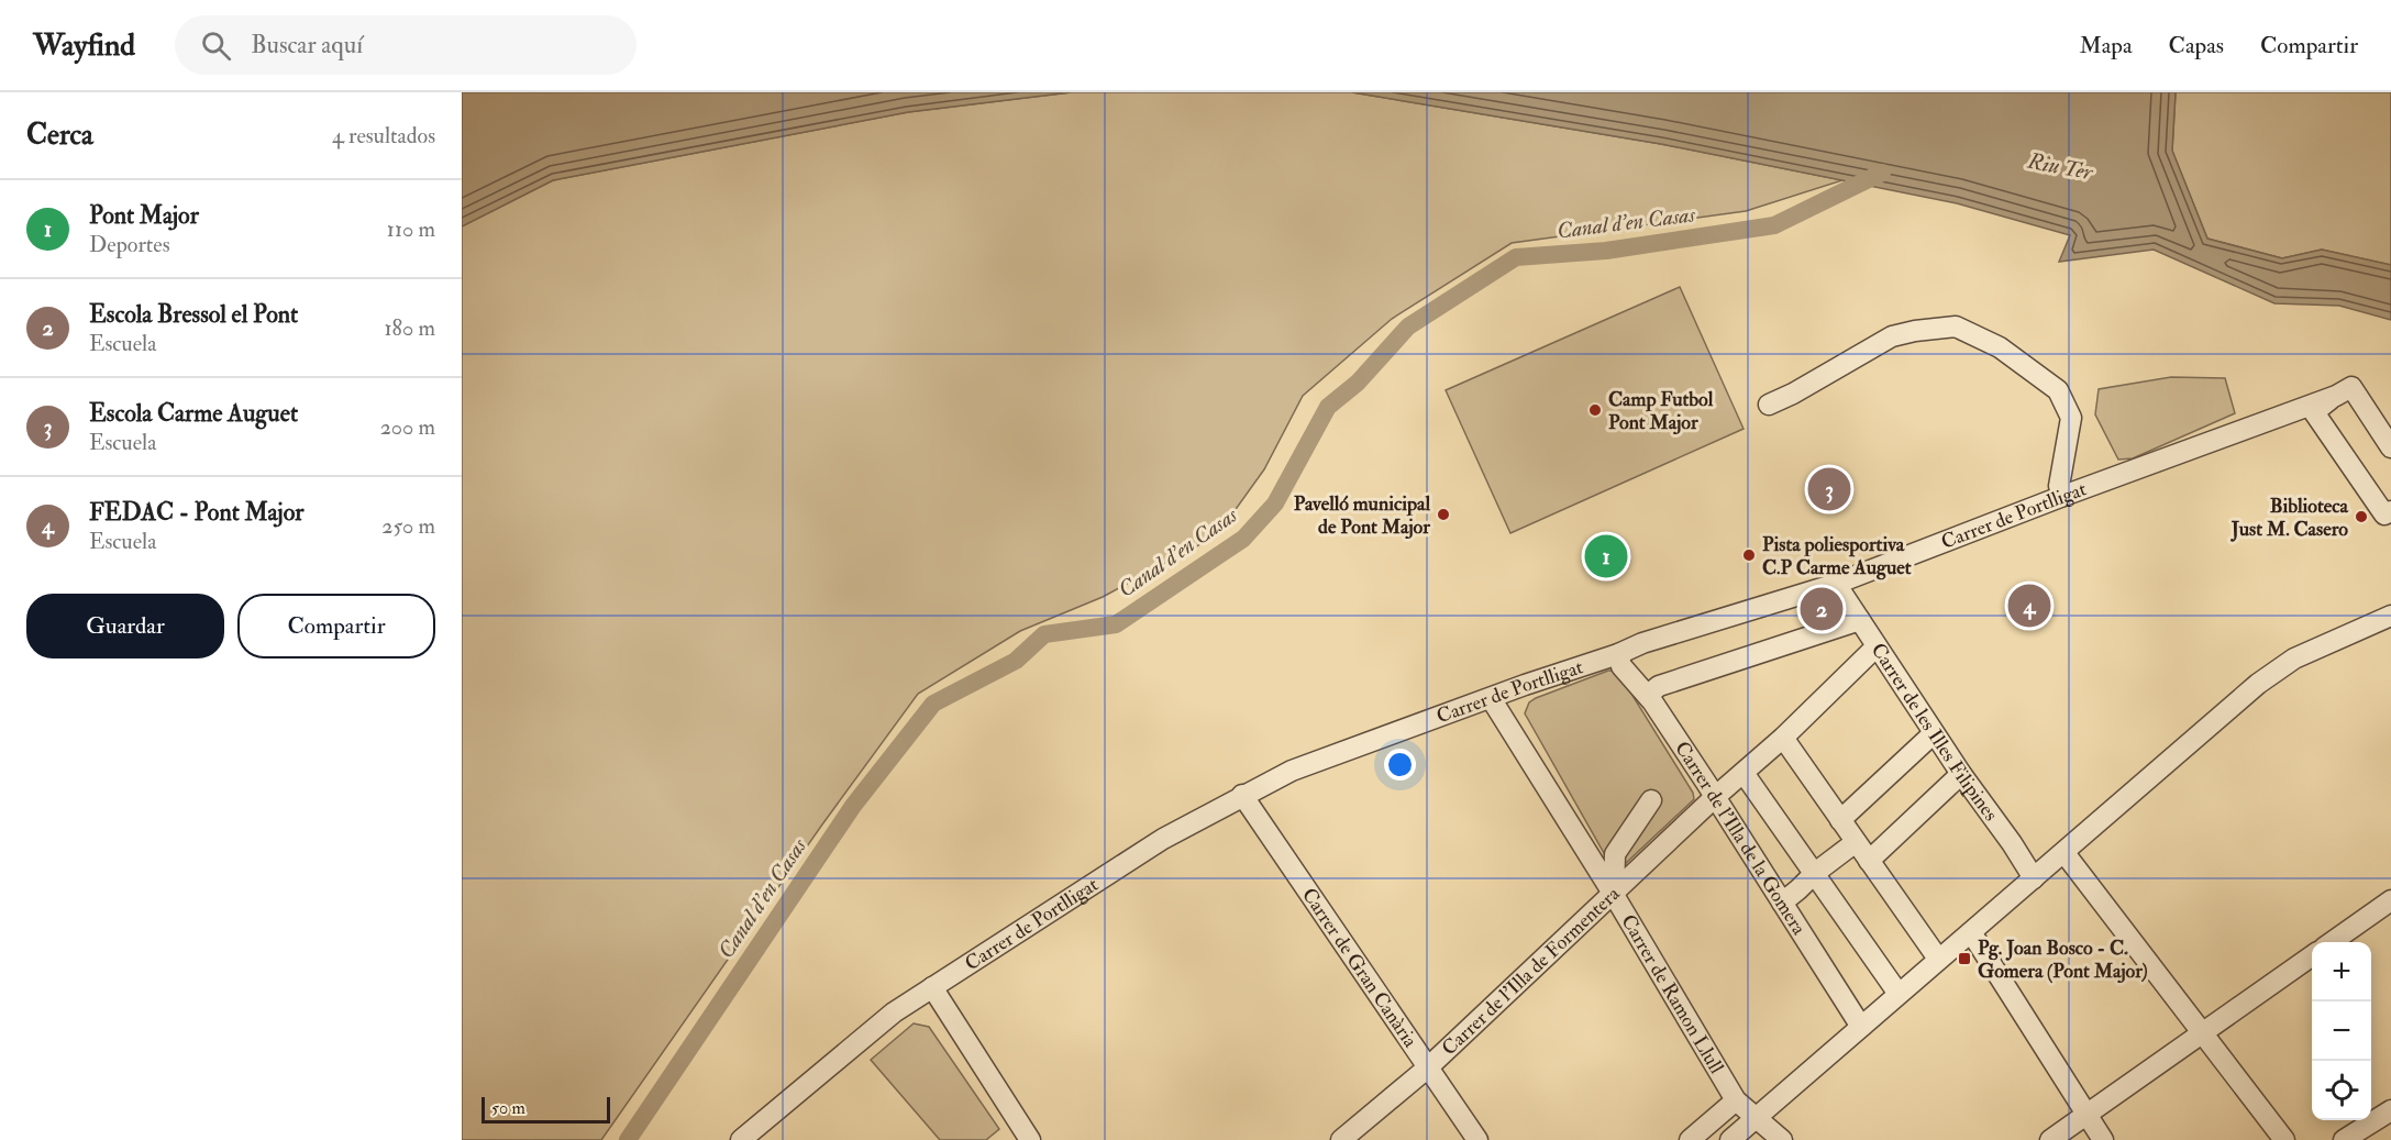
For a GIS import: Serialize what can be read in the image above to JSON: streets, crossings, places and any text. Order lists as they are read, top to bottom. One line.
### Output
{"streets":{"street":["Carrer de Portlligat","Carrer de les Illes Filipines","Carrer de l'Illa de la Gomera","Carrer de Gran Canària","Carrer de l'Illa de Formentera","Carrer de Ramon Llull"]},"crossings":[["Carrer de Portlligat","Carrer de les Illes Filipines"],["Carrer de Portlligat","Carrer de l'Illa de la Gomera"],["Carrer de Portlligat","Carrer de Gran Canària"],["Carrer de Portlligat","Carrer de Ramon Llull"],["Carrer de les Illes Filipines","Carrer de l'Illa de Formentera"],["Carrer de l'Illa de la Gomera","Carrer de l'Illa de Formentera"],["Carrer de Gran Canària","Carrer de l'Illa de Formentera"],["Carrer de l'Illa de Formentera","Carrer de Ramon Llull"]],"water":["Riu Ter","Canal d'en Casas"],"places":{"other":["Camp Futbol Pont Major","Pavelló municipal de Pont Major","Biblioteca Just M. Casero","Pista poliesportiva C.P Carme Auguet"],"transit":["Pg. Joan Bosco - C. Gomera (Pont Major)"]},"scale_bar":"50 m","page":{"header":"Wayfind","search":"Buscar aquí","nav":["Mapa","Capas","Compartir"],"heading":["Cerca","4 resultados"],"list":[{"mark":"1","name":"Pont Major","note":"Deportes","value":"110 m"},{"mark":"2","name":"Escola Bressol el Pont","note":"Escuela","value":"180 m"},{"mark":"3","name":"Escola Carme Auguet","note":"Escuela","value":"200 m"},{"mark":"4","name":"FEDAC - Pont Major","note":"Escuela","value":"250 m"}],"pins":["3","1","4","2"],"buttons":["Guardar","Compartir"],"map_buttons":["+","−"],"scale":"50 m"}}
